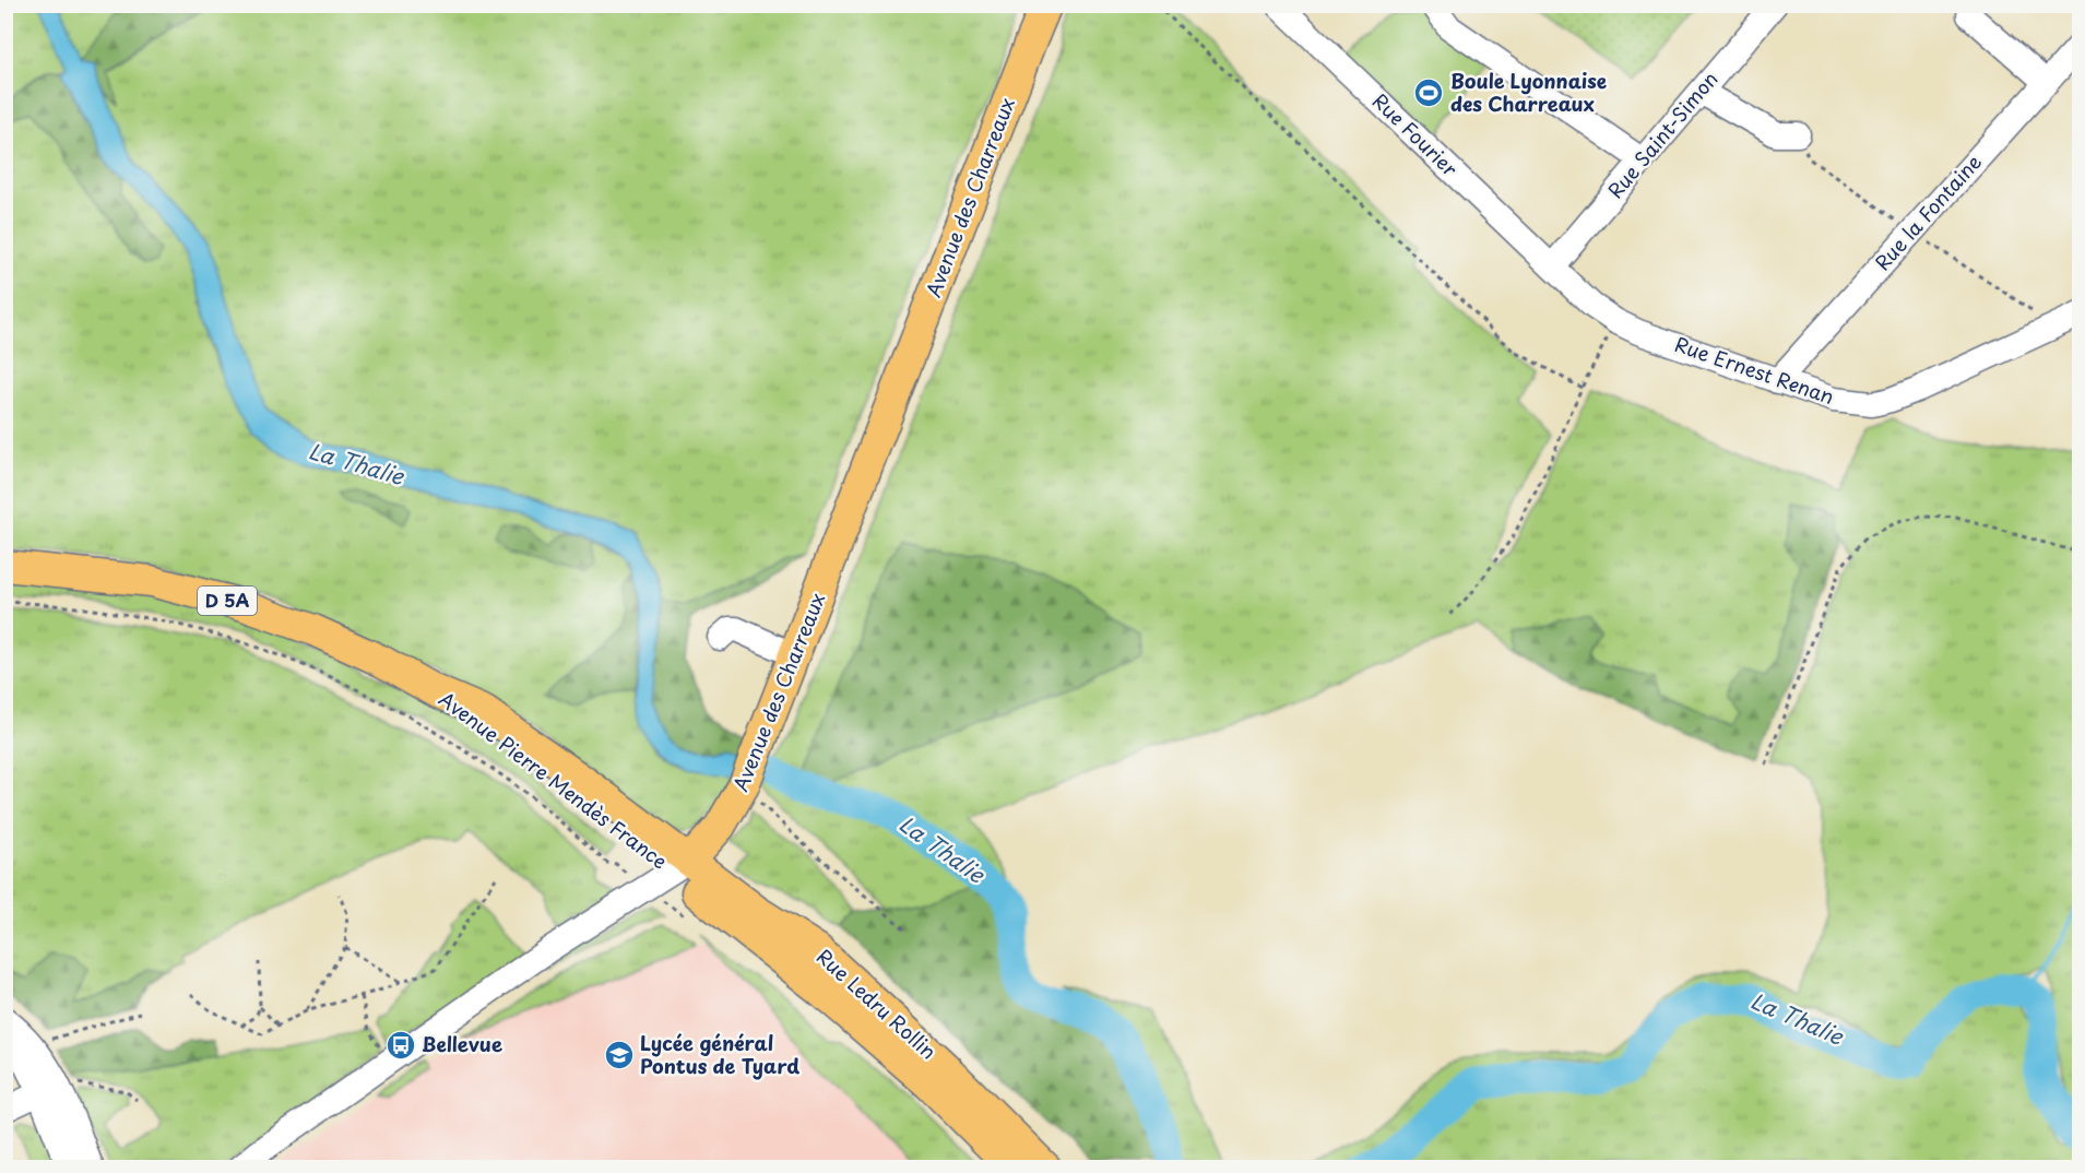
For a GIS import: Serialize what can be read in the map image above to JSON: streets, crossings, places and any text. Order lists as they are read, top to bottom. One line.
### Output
{"streets":{"main road":["Avenue des Charreaux","D 5A","Avenue Pierre Mendès France","Rue Ledru Rollin"],"street":["Rue Fourier","Rue Saint-Simon","Rue la Fontaine","Rue Ernest Renan"]},"crossings":[["Rue Fourier","Rue Saint-Simon"],["Rue Fourier","Rue Ernest Renan"],["Rue Saint-Simon","Rue Ernest Renan"],["Avenue des Charreaux","Avenue Pierre Mendès France"],["Avenue des Charreaux","Rue Ledru Rollin"],["Rue la Fontaine","Rue Ernest Renan"],["Avenue Pierre Mendès France","Rue Ledru Rollin"]],"water":["La Thalie"],"places":{"sports":["Boule Lyonnaise des Charreaux"],"bus stop":["Bellevue"],"school or university":["Lycée général Pontus de Tyard"]}}
